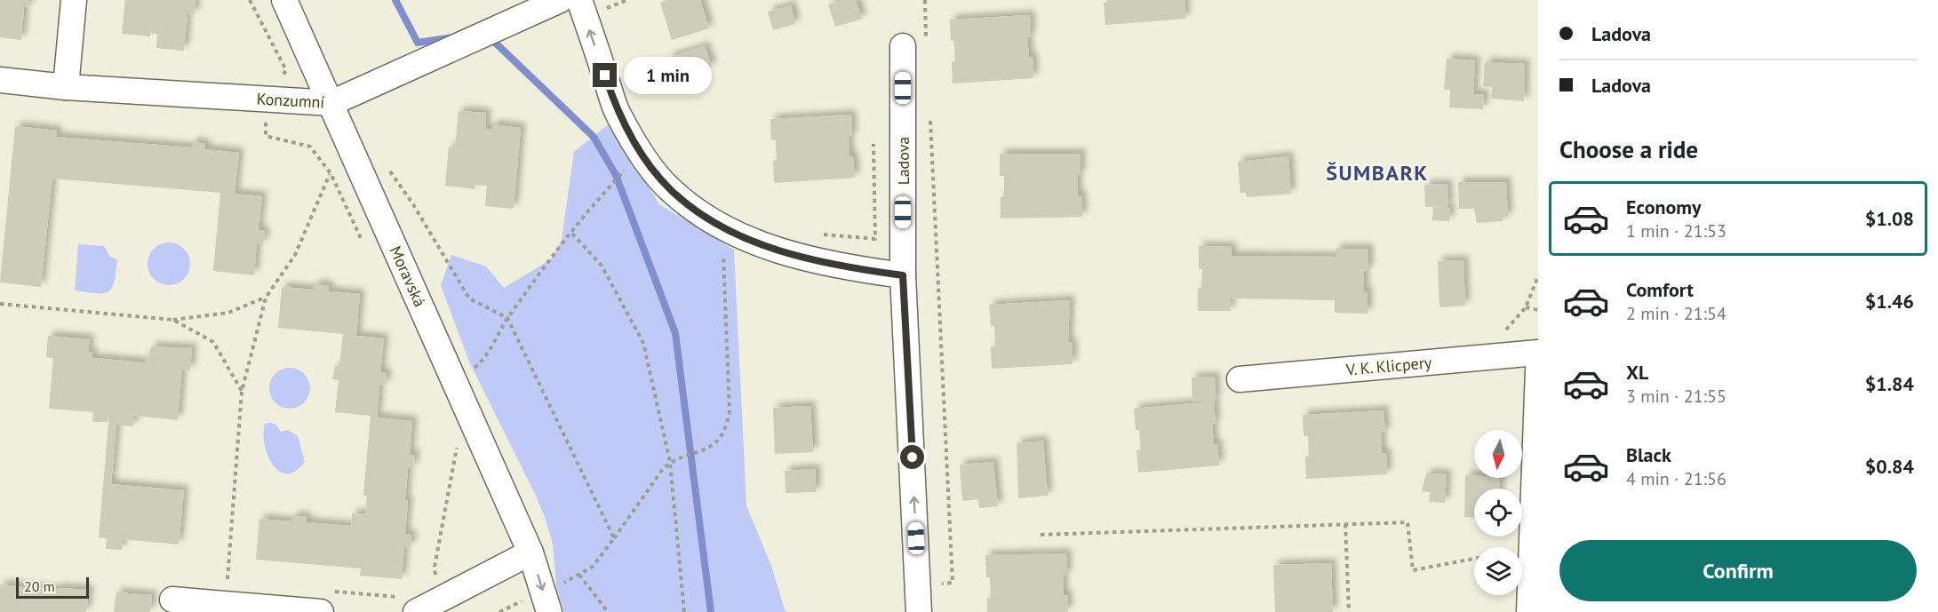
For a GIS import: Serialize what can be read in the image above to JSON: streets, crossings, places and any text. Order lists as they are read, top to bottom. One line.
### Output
{"streets":{"street":["Konzumní","Ladova","Moravská","V. K. Klicpery"]},"crossings":[["Konzumní","Moravská"]],"one_way":["Ladova"],"districts":["ŠUMBARK"],"scale_bar":"20 m","north":"bottom","page":{"banner":["Ladova","Ladova"],"bubble":"1 min","heading":"Choose a ride","list":[{"name":"Economy","note":"1 min · 21:53","value":"$1.08"},{"name":"Comfort","note":"2 min · 21:54","value":"$1.46"},{"name":"XL","note":"3 min · 21:55","value":"$1.84"},{"name":"Black","note":"4 min · 21:56","value":"$0.84"}],"buttons":"Confirm","scale":"20 m"}}
